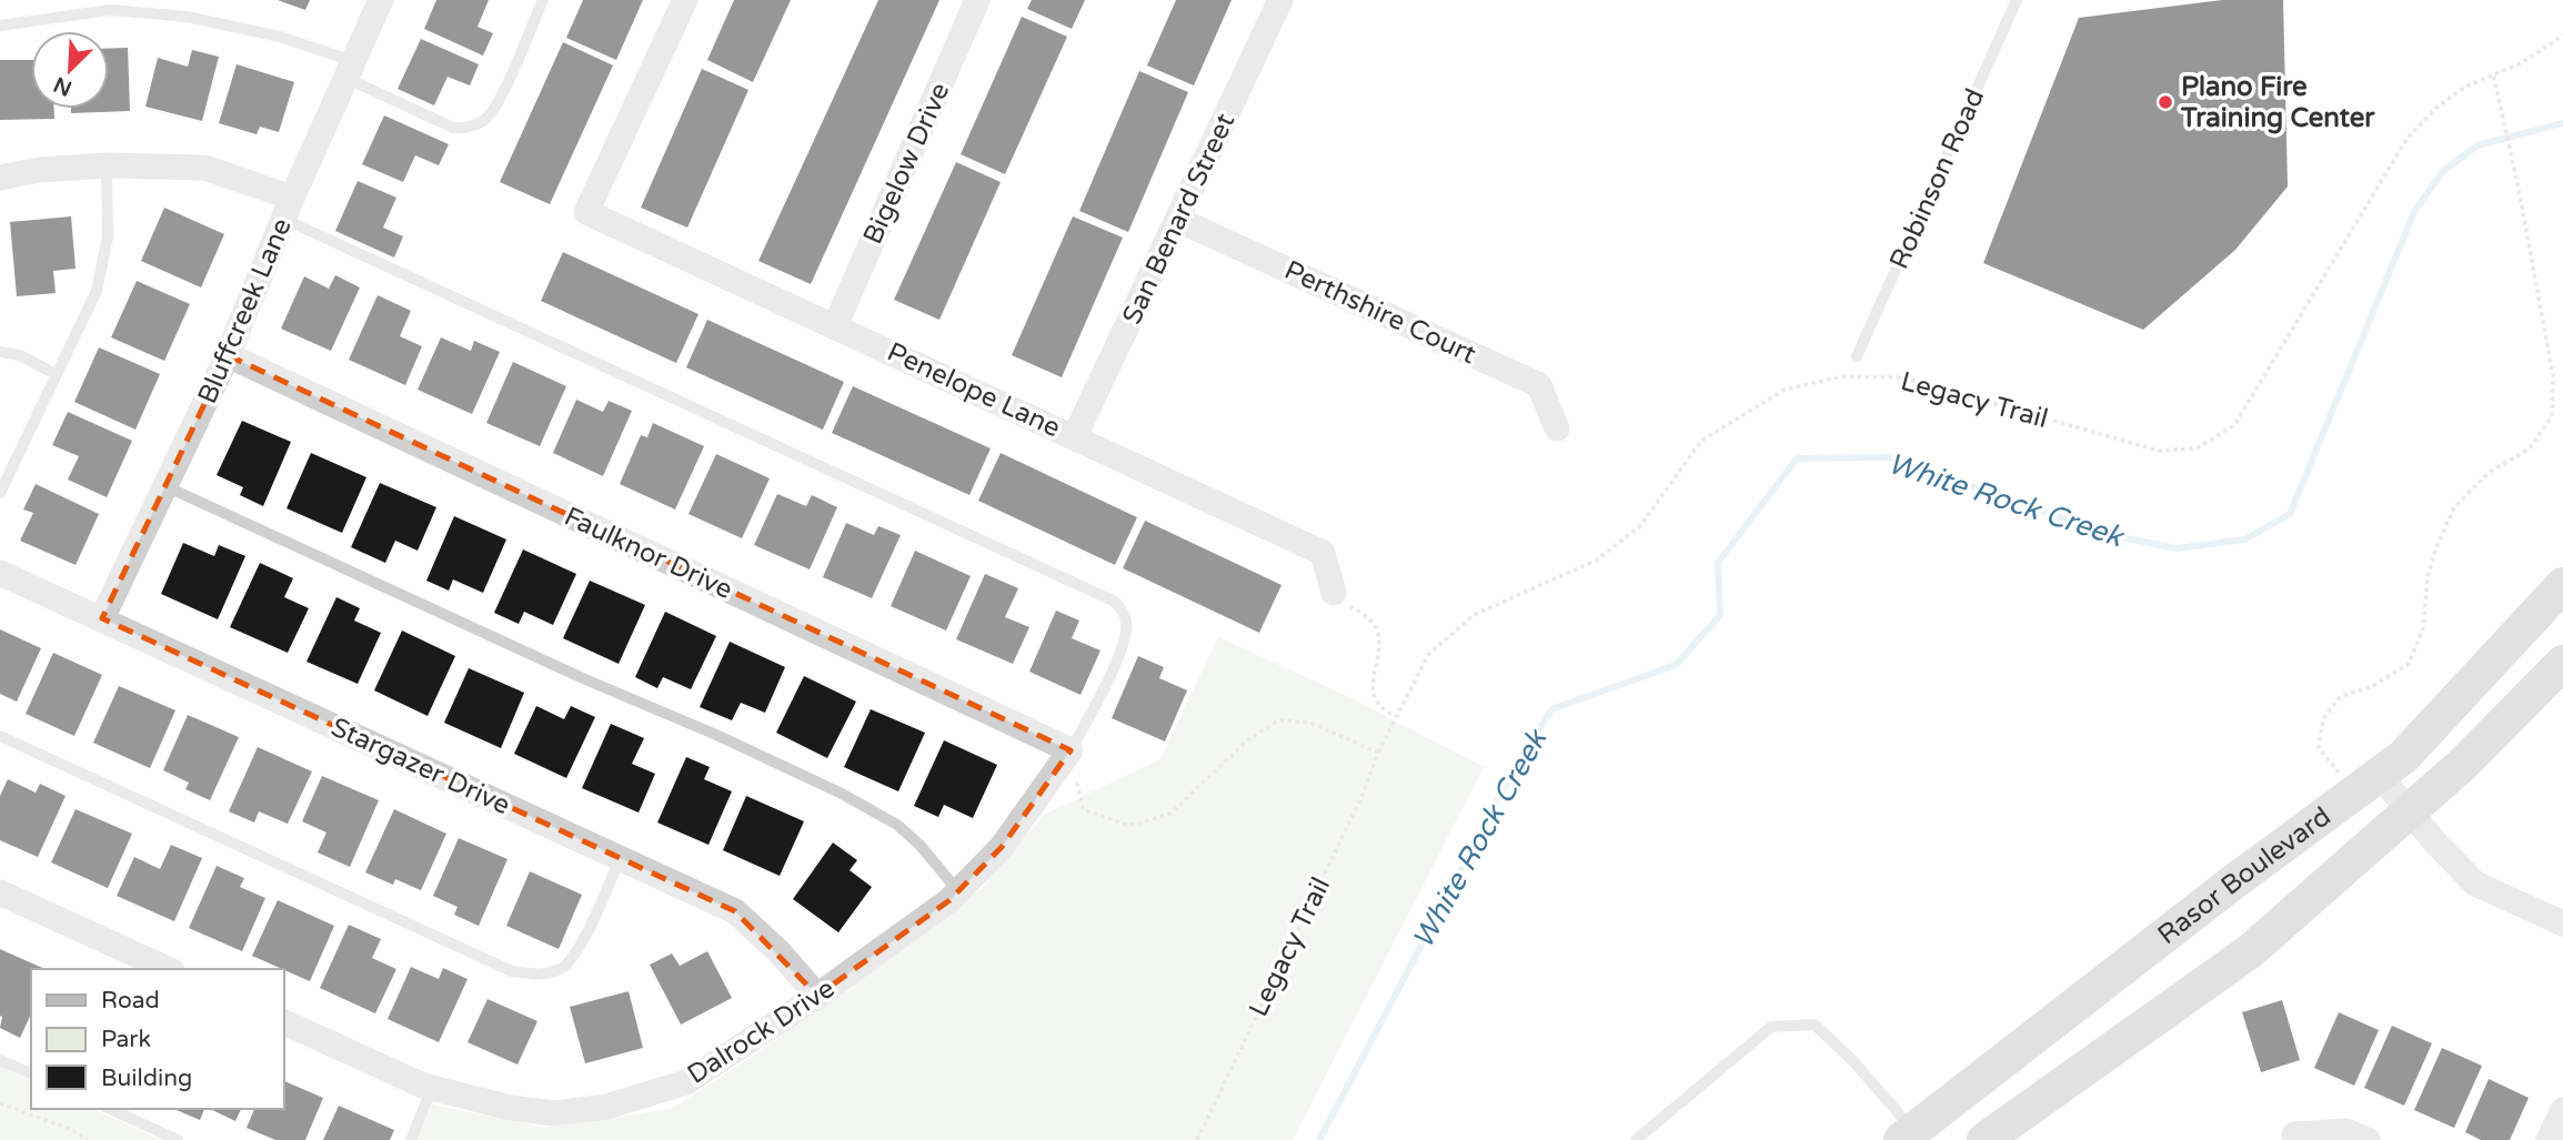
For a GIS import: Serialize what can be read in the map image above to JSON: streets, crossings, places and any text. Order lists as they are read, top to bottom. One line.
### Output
{"streets":{"main road":["Rasor Boulevard"],"street":["Bigelow Drive","San Benard Street","Bluffcreek Lane","Perthshire Court","Penelope Lane","Faulknor Drive","Stargazer Drive","Dalrock Drive"],"lane":["Robinson Road"],"path":["Legacy Trail"]},"crossings":[["Bigelow Drive","Penelope Lane"],["San Benard Street","Perthshire Court"],["San Benard Street","Penelope Lane"],["Bluffcreek Lane","Faulknor Drive"],["Bluffcreek Lane","Stargazer Drive"],["Faulknor Drive","Dalrock Drive"],["Stargazer Drive","Dalrock Drive"]],"water":["White Rock Creek"],"places":["Plano Fire Training Center"],"legend":["Road","Park","Building"],"north":"bottom left"}
